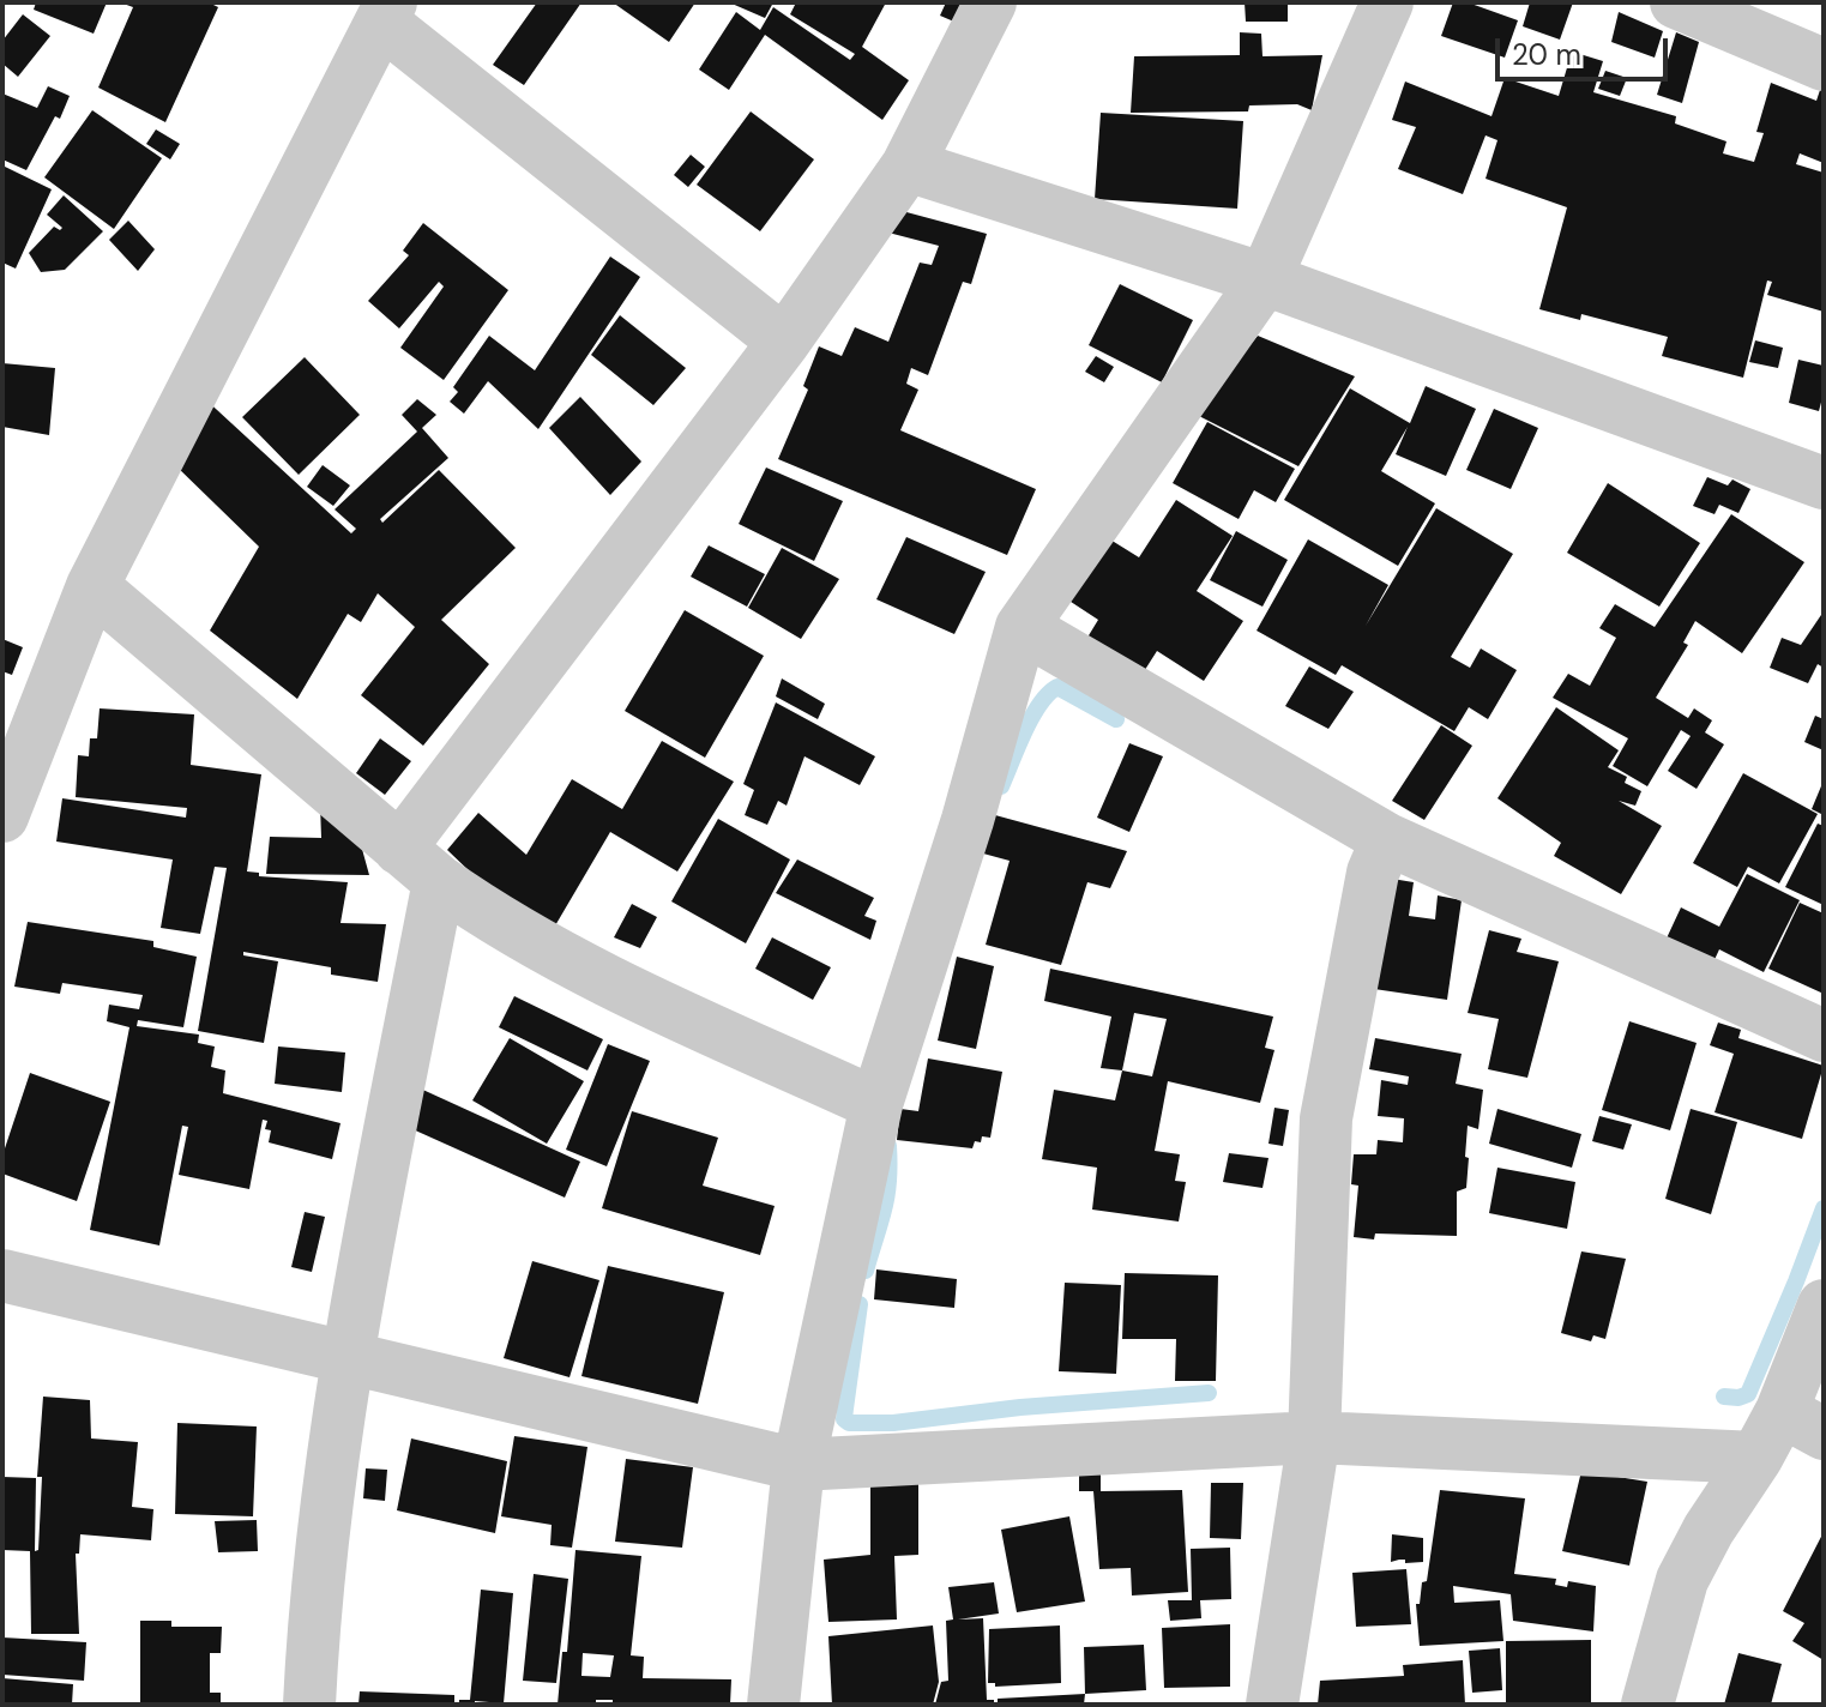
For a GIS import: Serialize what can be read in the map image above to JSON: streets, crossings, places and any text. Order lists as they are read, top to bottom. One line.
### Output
{"scale_bar":"20 m"}
